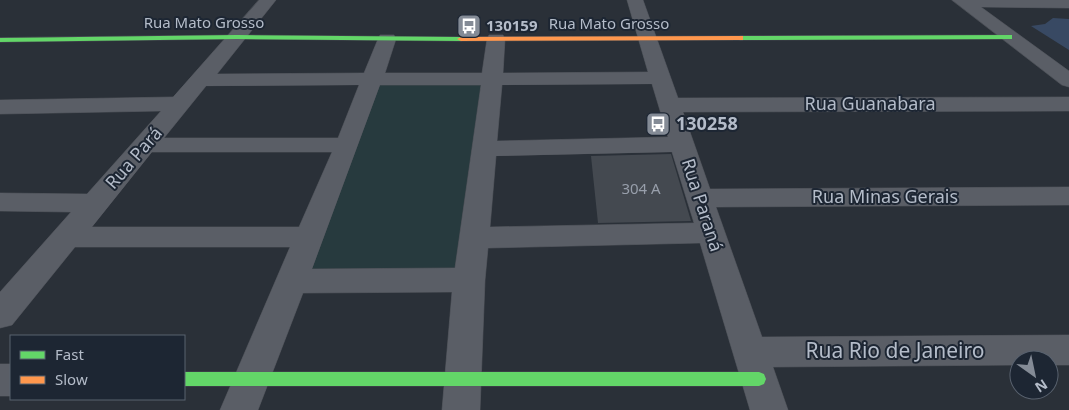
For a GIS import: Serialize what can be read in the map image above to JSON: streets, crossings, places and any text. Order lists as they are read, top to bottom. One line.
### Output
{"streets":{"street":["Rua Mato Grosso","Rua Guanabara","Rua Pará","Rua Minas Gerais","Rua Paraná","Rua Rio de Janeiro"]},"crossings":[["Rua Mato Grosso","Rua Pará"],["Rua Mato Grosso","Rua Paraná"],["Rua Guanabara","Rua Paraná"],["Rua Minas Gerais","Rua Paraná"],["Rua Paraná","Rua Rio de Janeiro"]],"places":{"bus stop":["130159","130258"]},"house_numbers":["304 A"],"legend":["Fast","Slow"],"north":"bottom right"}
